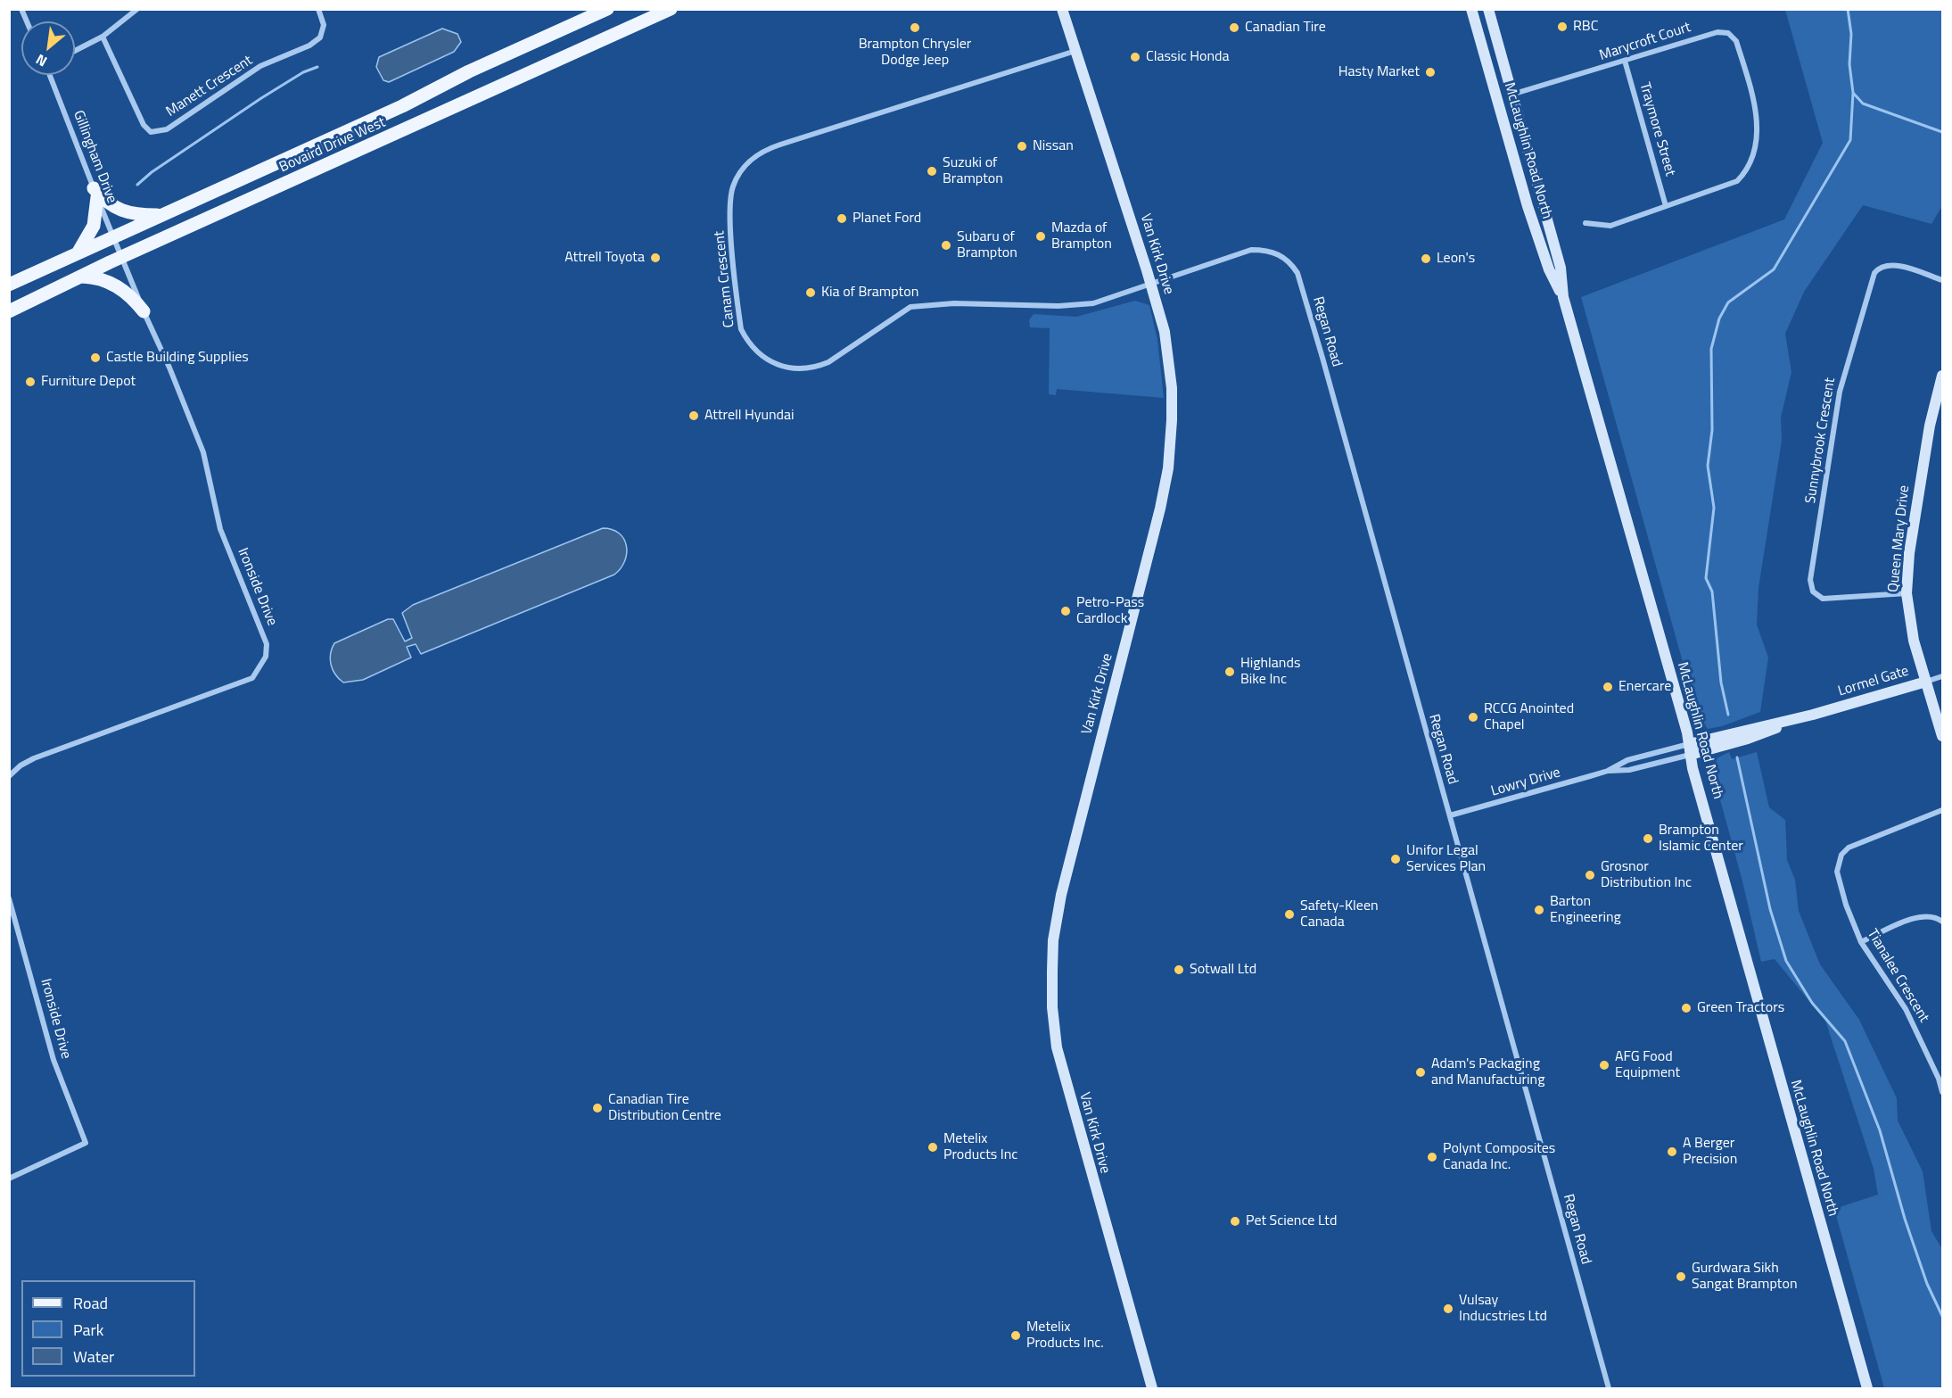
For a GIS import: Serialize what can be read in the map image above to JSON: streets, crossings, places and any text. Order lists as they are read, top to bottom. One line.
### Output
{"streets":{"main road":["Bovaird Drive West"],"street":["Marycroft Court","Manett Crescent","Traymore Street","McLaughlin Road North","Gillingham Drive","Van Kirk Drive","Canam Crescent","Regan Road","Sunnybrook Crescent","Queen Mary Drive","Ironside Drive","Lormel Gate","Lowry Drive","Tianalee Crescent"]},"crossings":[["Marycroft Court","Traymore Street"],["Marycroft Court","McLaughlin Road North"],["Bovaird Drive West","Gillingham Drive"],["Bovaird Drive West","Ironside Drive"],["McLaughlin Road North","Lormel Gate"],["McLaughlin Road North","Lowry Drive"],["Gillingham Drive","Ironside Drive"],["Van Kirk Drive","Canam Crescent"],["Van Kirk Drive","Regan Road"],["Canam Crescent","Regan Road"],["Regan Road","Lowry Drive"],["Sunnybrook Crescent","Queen Mary Drive"],["Queen Mary Drive","Lormel Gate"],["Lormel Gate","Lowry Drive"]],"places":["RBC","Brampton Chrysler Dodge Jeep","Canadian Tire","Classic Honda","Hasty Market","Nissan","Suzuki of Brampton","Planet Ford","Mazda of Brampton","Subaru of Brampton","Attrell Toyota","Leon's","Kia of Brampton","Castle Building Supplies","Furniture Depot","Attrell Hyundai","Petro-Pass Cardlock","Highlands Bike Inc","Enercare","RCCG Anointed Chapel","Brampton Islamic Center","Unifor Legal Services Plan","Grosnor Distribution Inc","Barton Engineering","Safety-Kleen Canada","Sotwall Ltd","Green Tractors","AFG Food Equipment","Adam's Packaging and Manufacturing","Canadian Tire Distribution Centre","Metelix Products Inc","A Berger Precision","Polynt Composites Canada Inc.","Pet Science Ltd","Gurdwara Sikh Sangat Brampton","Vulsay Inducstries Ltd","Metelix Products Inc."],"legend":["Road","Park","Water"],"north":"bottom left"}
